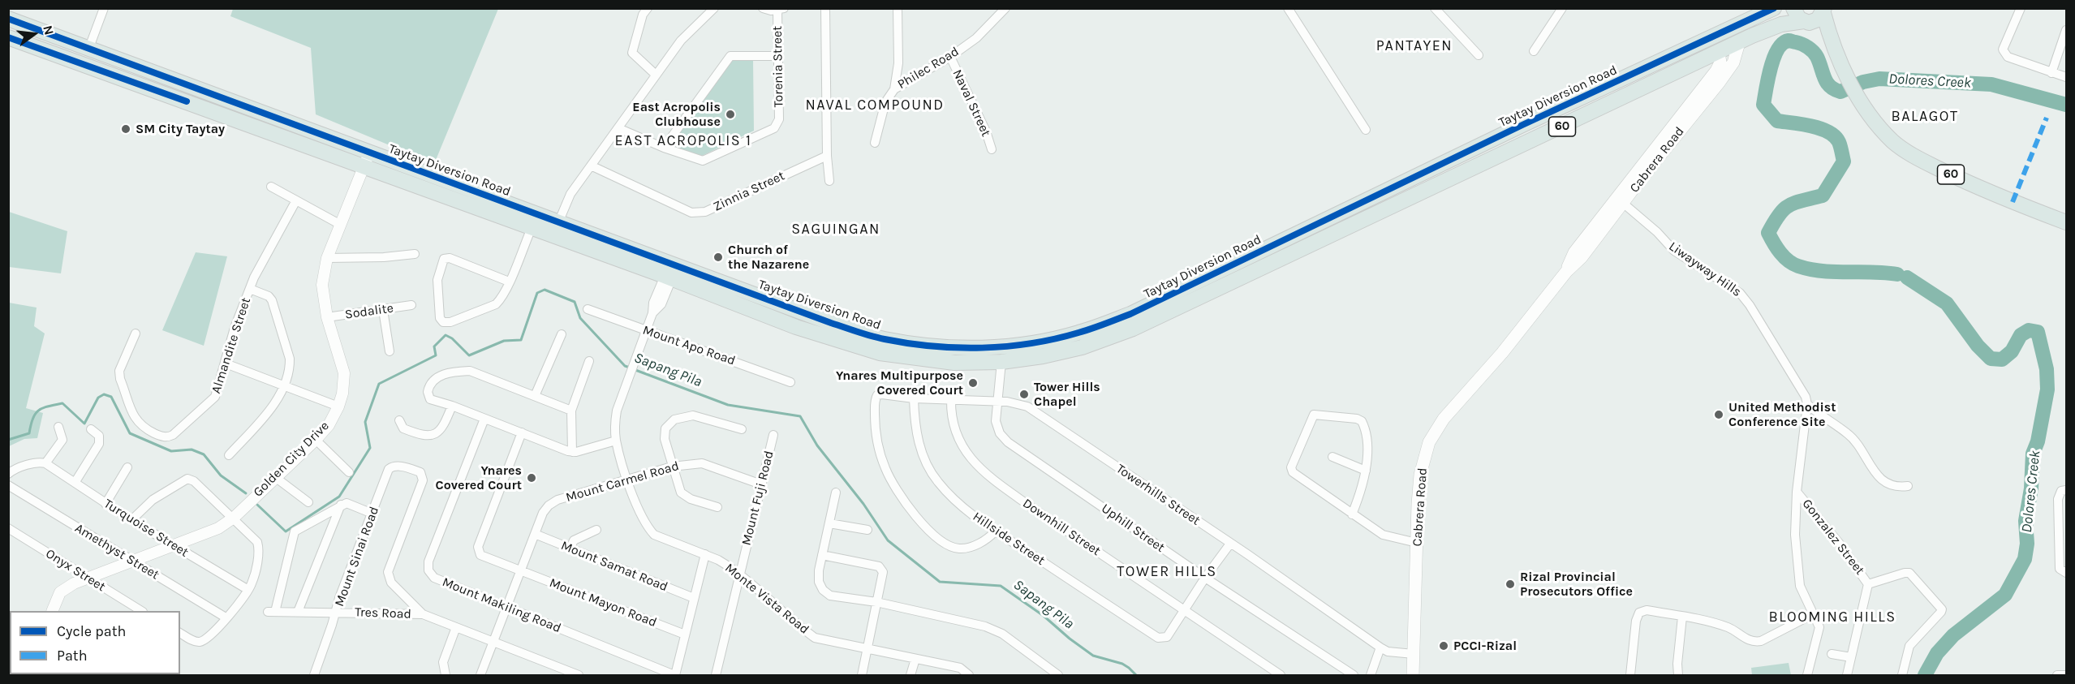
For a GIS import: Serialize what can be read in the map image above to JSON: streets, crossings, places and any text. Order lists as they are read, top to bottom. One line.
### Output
{"streets":{"main road":["Taytay Diversion Road","60","Cabrera Road"],"street":["Torenia Street","Philec Road","Naval Street","Zinnia Street","Liwayway Hills","Sodalite","Almandite Street","Mount Apo Road","Golden City Drive","Mount Carmel Road","Towerhills Street","Mount Fuji Road","Downhill Street","Turquoise Street","Uphill Street","Gonzalez Street","Hillside Street","Amethyst Street","Mount Sinai Road","Mount Samat Road","Onyx Street","Monte Vista Road","Mount Mayon Road","Mount Makiling Road","Tres Road"]},"crossings":[["Philec Road","Naval Street"],["Taytay Diversion Road","60"],["Taytay Diversion Road","Cabrera Road"],["Taytay Diversion Road","Golden City Drive"],["Taytay Diversion Road","Uphill Street"],["Taytay Diversion Road","Monte Vista Road"],["Cabrera Road","Liwayway Hills"],["Cabrera Road","Towerhills Street"],["Liwayway Hills","Gonzalez Street"],["Sodalite","Golden City Drive"],["Mount Apo Road","Monte Vista Road"],["Golden City Drive","Turquoise Street"],["Golden City Drive","Amethyst Street"],["Golden City Drive","Onyx Street"],["Mount Carmel Road","Mount Fuji Road"],["Mount Carmel Road","Mount Samat Road"],["Mount Carmel Road","Monte Vista Road"],["Mount Carmel Road","Mount Mayon Road"],["Mount Carmel Road","Mount Makiling Road"],["Mount Carmel Road","Tres Road"],["Towerhills Street","Downhill Street"],["Towerhills Street","Uphill Street"],["Towerhills Street","Hillside Street"],["Mount Fuji Road","Monte Vista Road"],["Downhill Street","Hillside Street"],["Mount Sinai Road","Tres Road"]],"districts":["PANTAYEN","NAVAL COMPOUND","BALAGOT","EAST ACROPOLIS 1","SAGUINGAN","TOWER HILLS","BLOOMING HILLS"],"water":["Dolores Creek","Sapang Pila"],"places":["East Acropolis Clubhouse","SM City Taytay","Church of the Nazarene","Ynares Multipurpose Covered Court","Tower Hills Chapel","United Methodist Conference Site","Ynares Covered Court","Rizal Provincial Prosecutors Office","PCCI-Rizal"],"legend":["Cycle path","Path"],"north":"right"}
